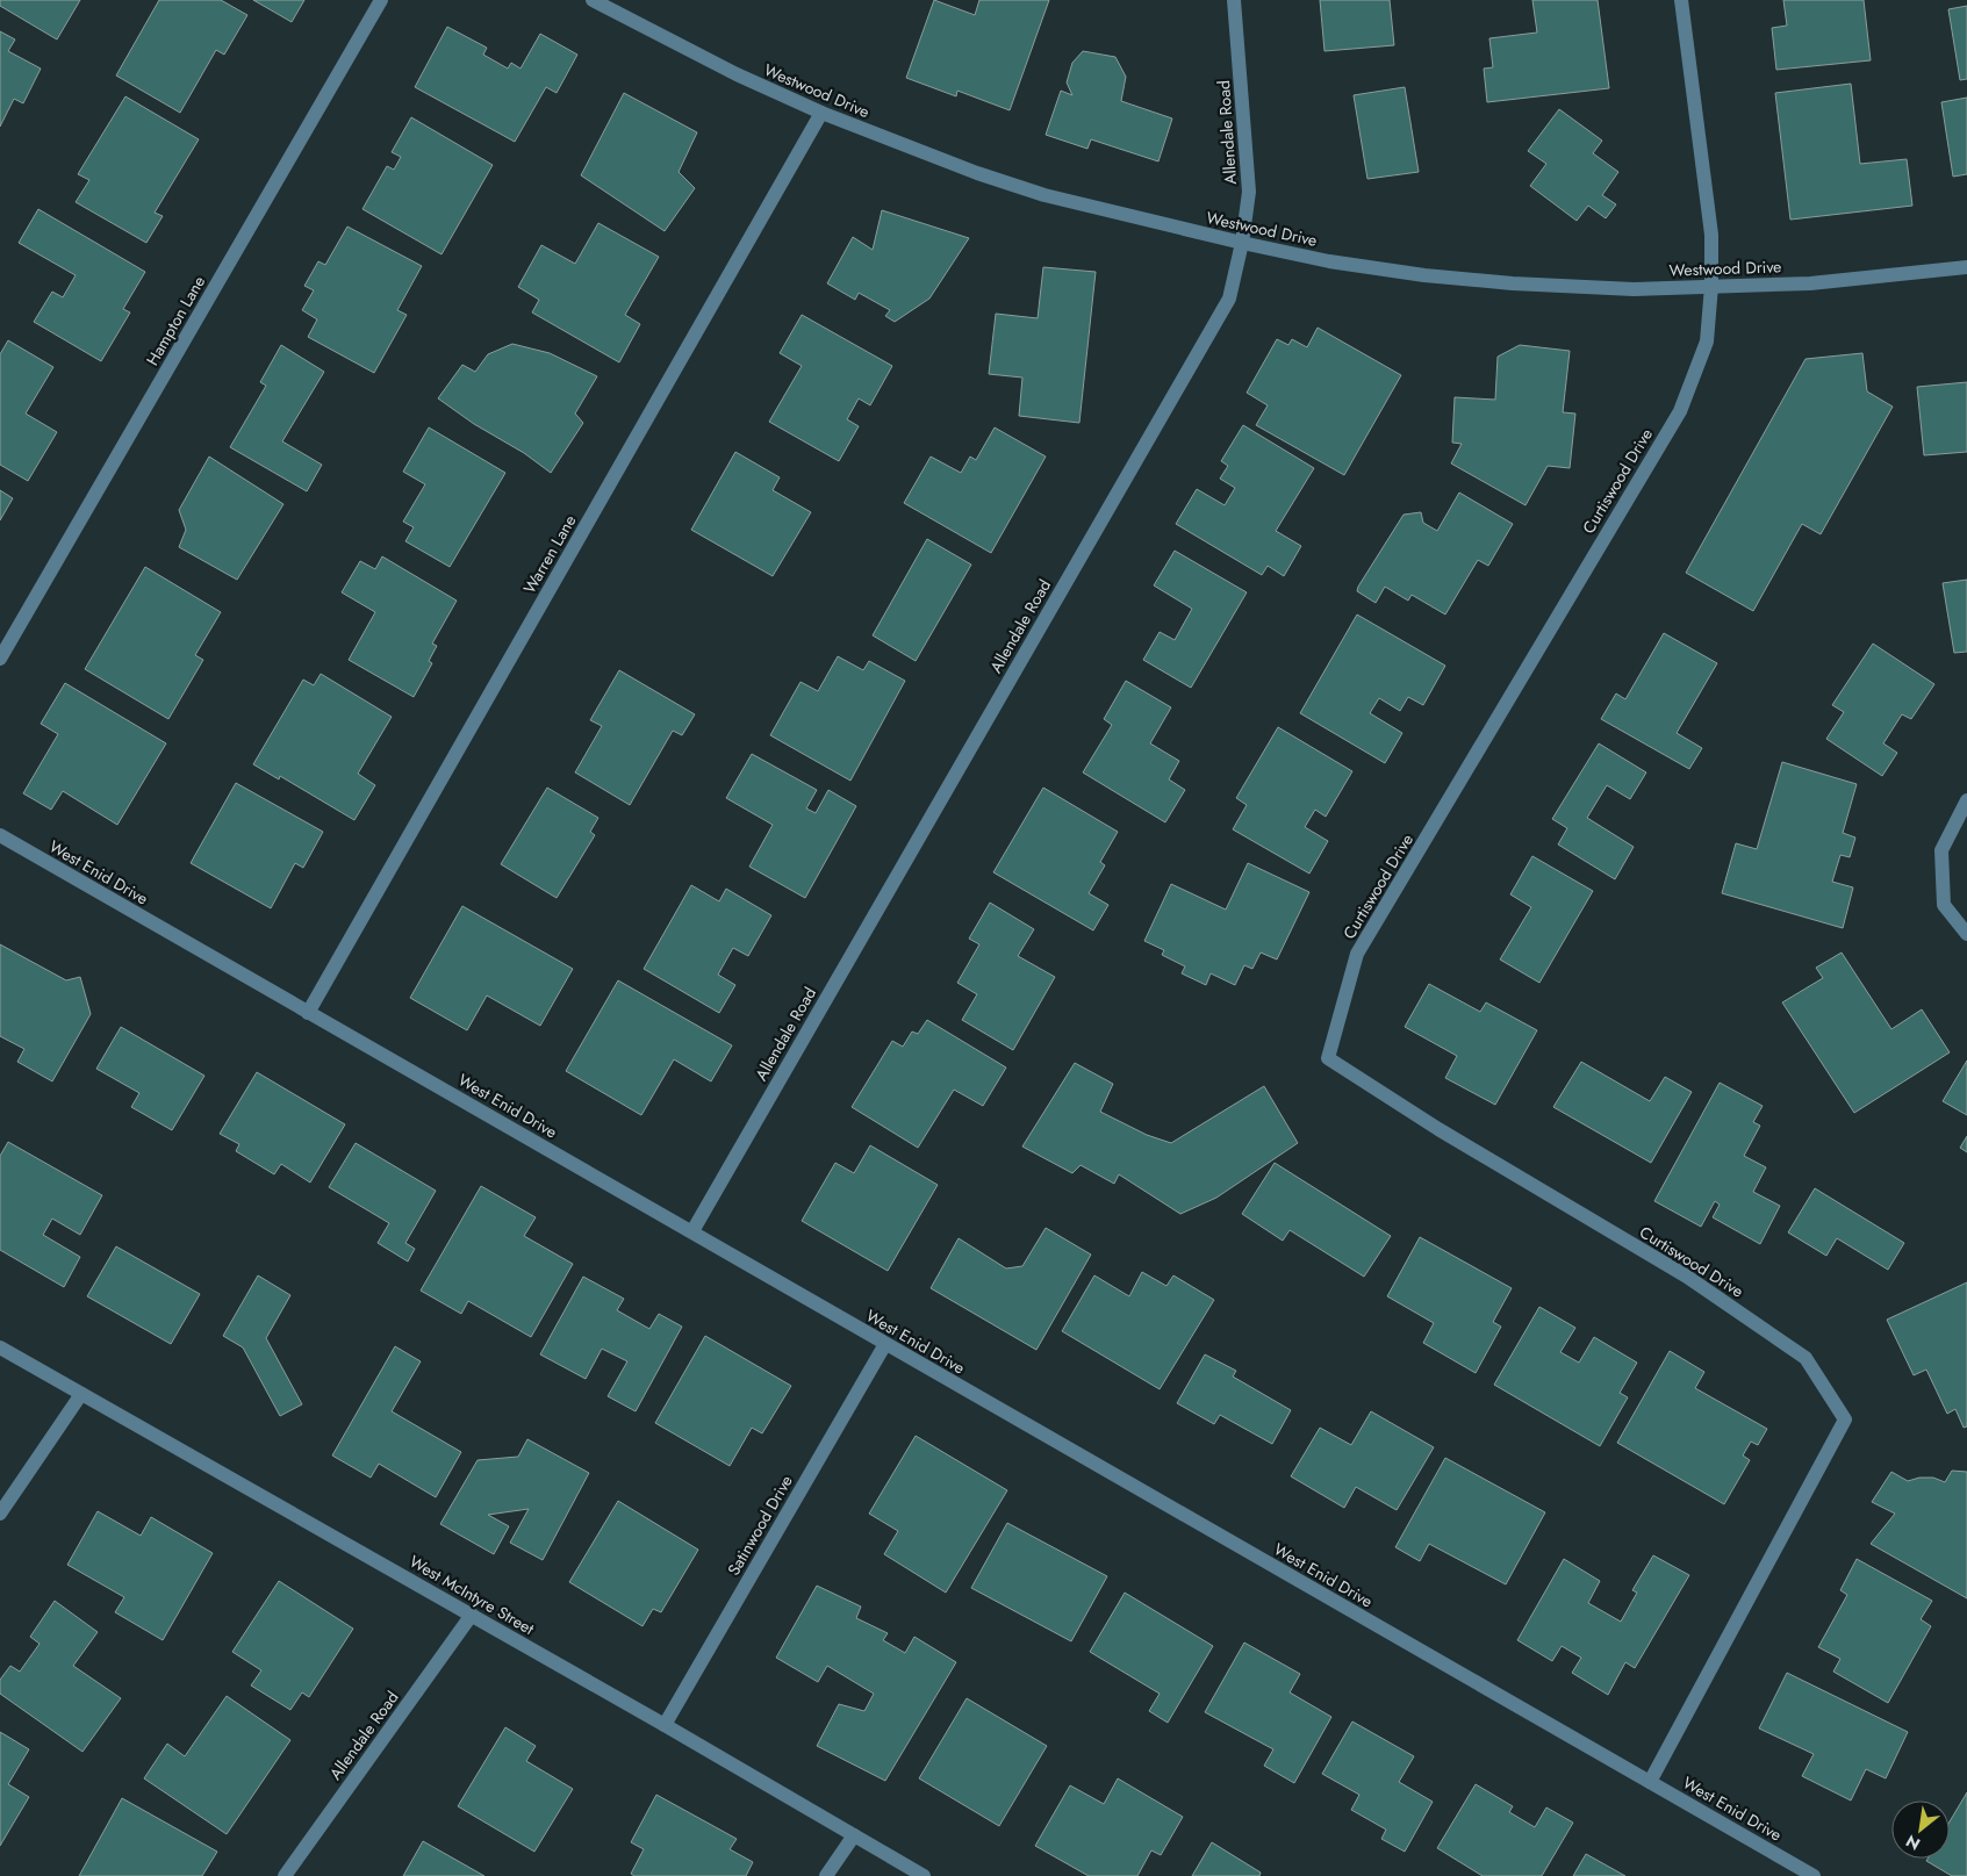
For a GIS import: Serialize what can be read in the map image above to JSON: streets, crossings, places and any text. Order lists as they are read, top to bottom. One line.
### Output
{"streets":{"street":["Westwood Drive","Allendale Road","Hampton Lane","Curtiswood Drive","Warren Lane","West Enid Drive","Satinwood Drive","West McIntyre Street"]},"crossings":[["Westwood Drive","Allendale Road"],["Westwood Drive","Curtiswood Drive"],["Westwood Drive","Warren Lane"],["Allendale Road","West Enid Drive"],["Allendale Road","West McIntyre Street"],["Curtiswood Drive","West Enid Drive"],["Warren Lane","West Enid Drive"],["West Enid Drive","Satinwood Drive"],["Satinwood Drive","West McIntyre Street"]],"north":"bottom left"}
